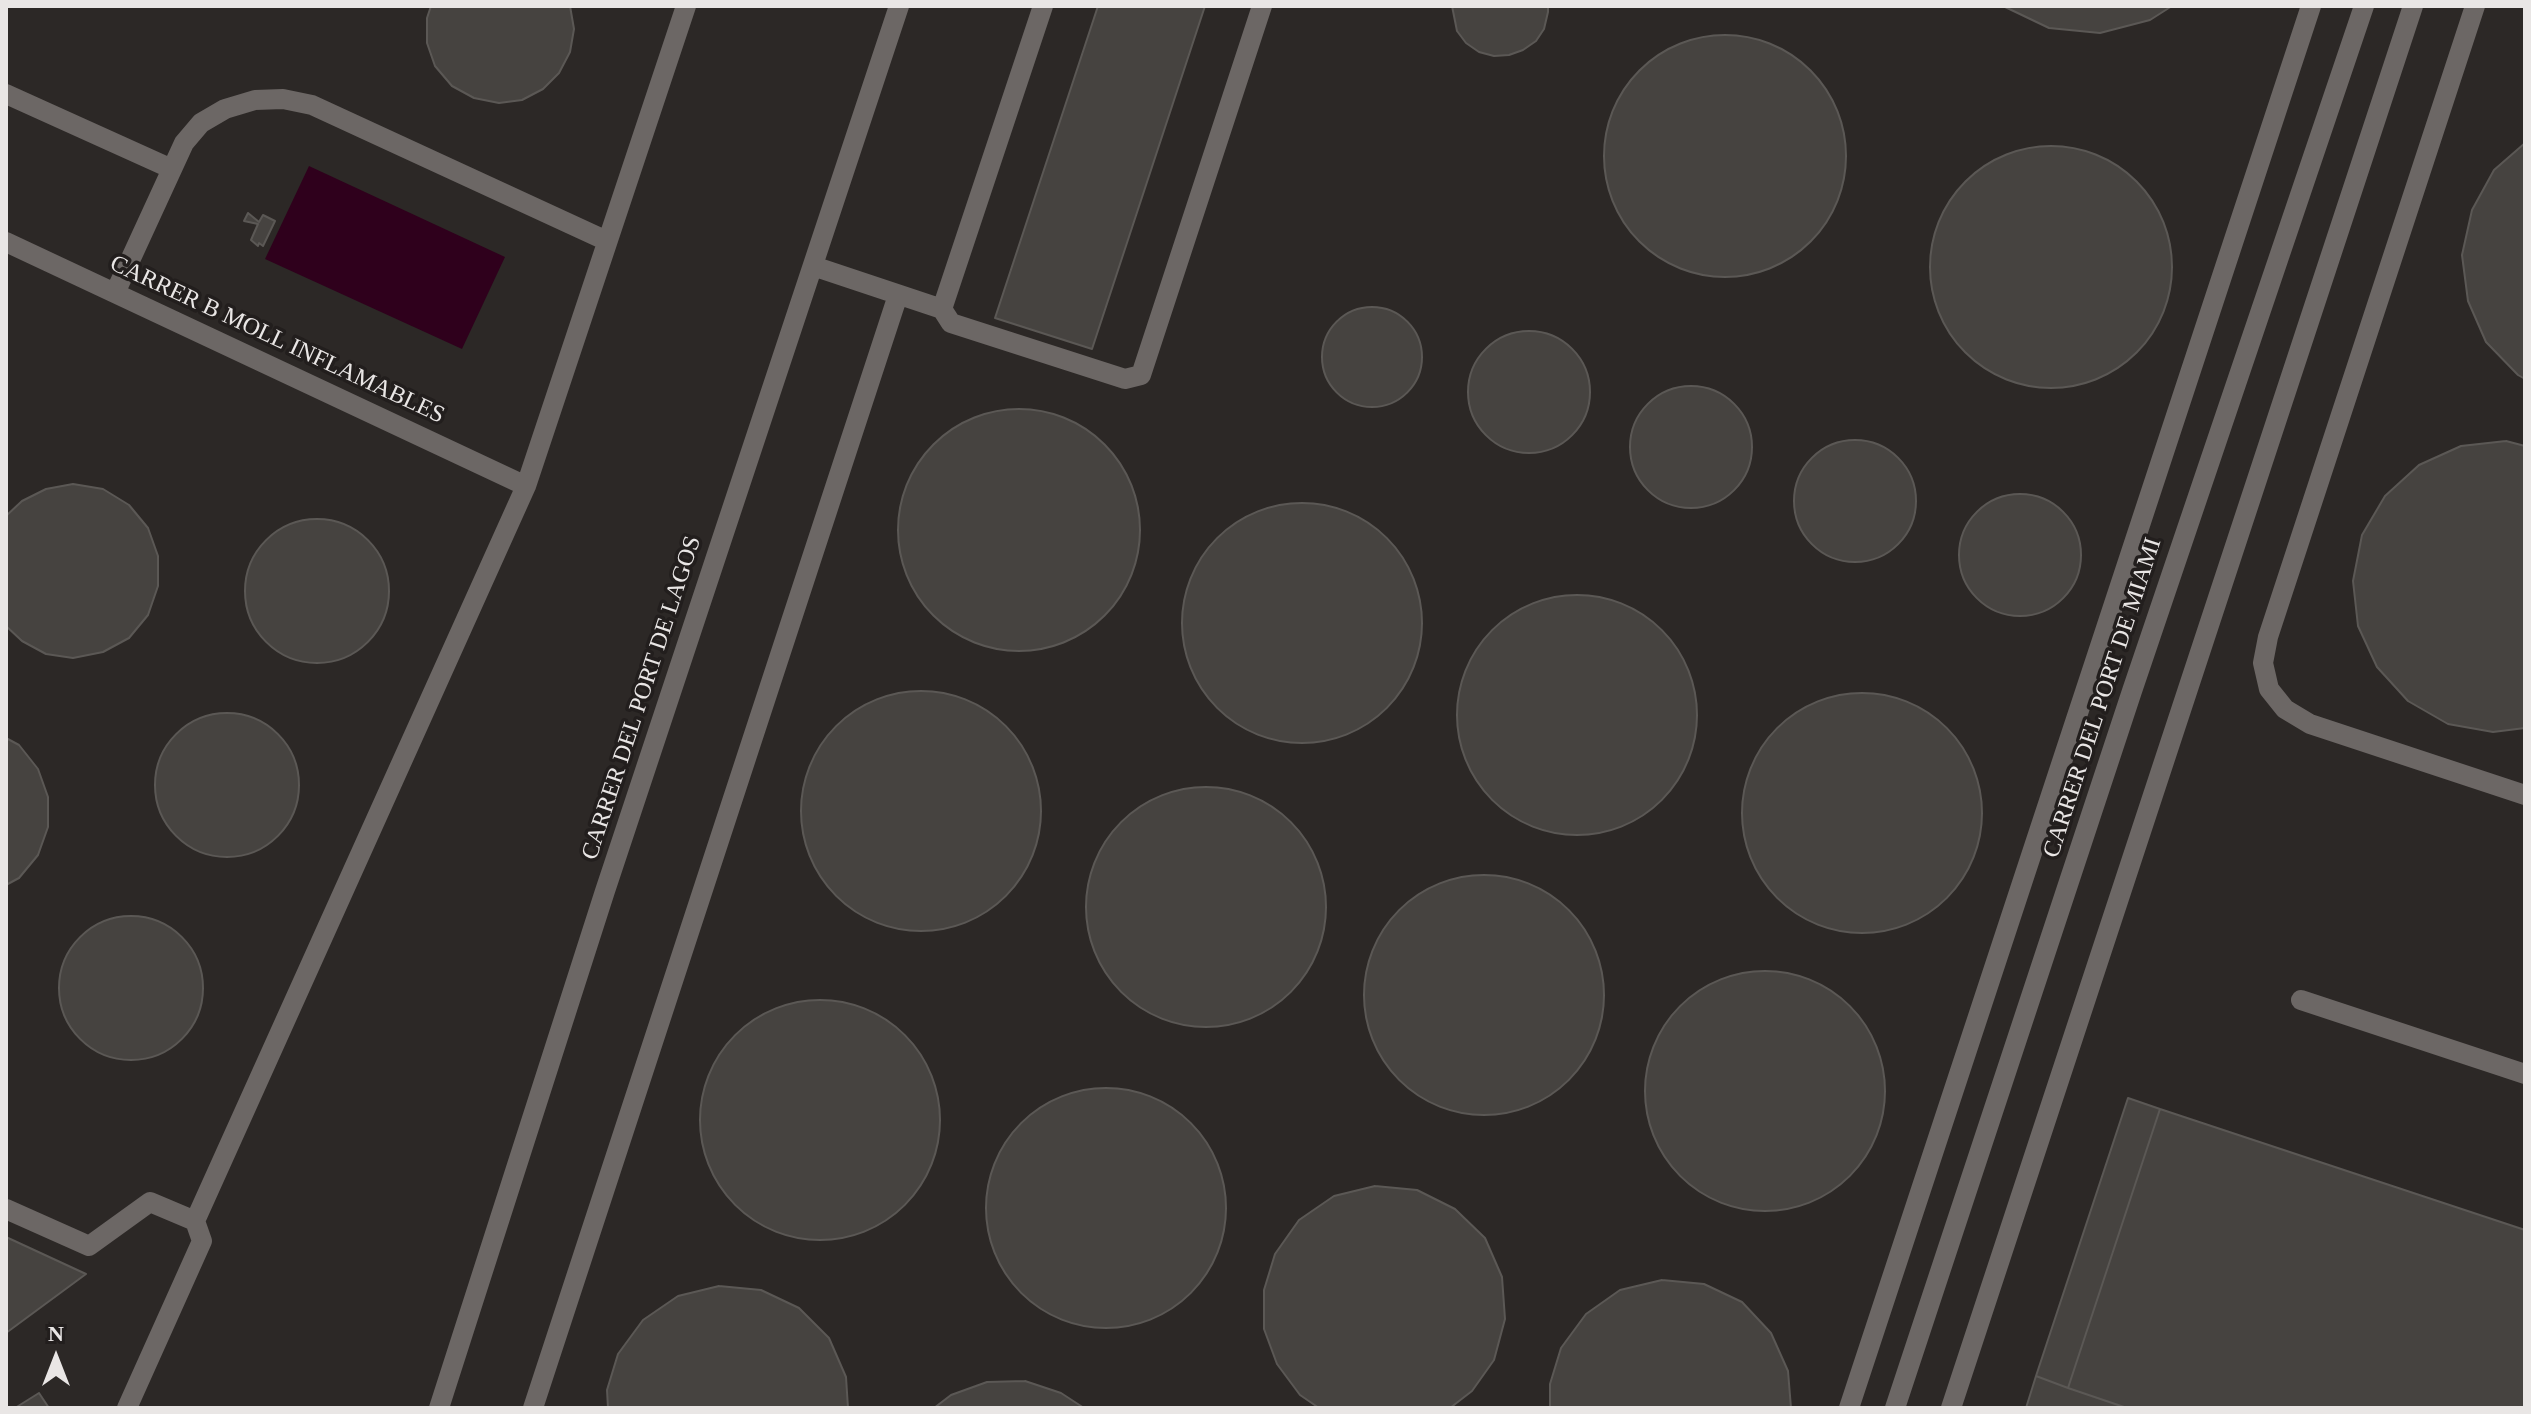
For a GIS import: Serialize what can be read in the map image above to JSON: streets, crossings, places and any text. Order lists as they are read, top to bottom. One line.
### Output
{"streets":{"lane":["CARRER B MOLL INFLAMABLES","CARRER DEL PORT DE LAGOS","CARRER DEL PORT DE MIAMI"]},"north":"top"}
